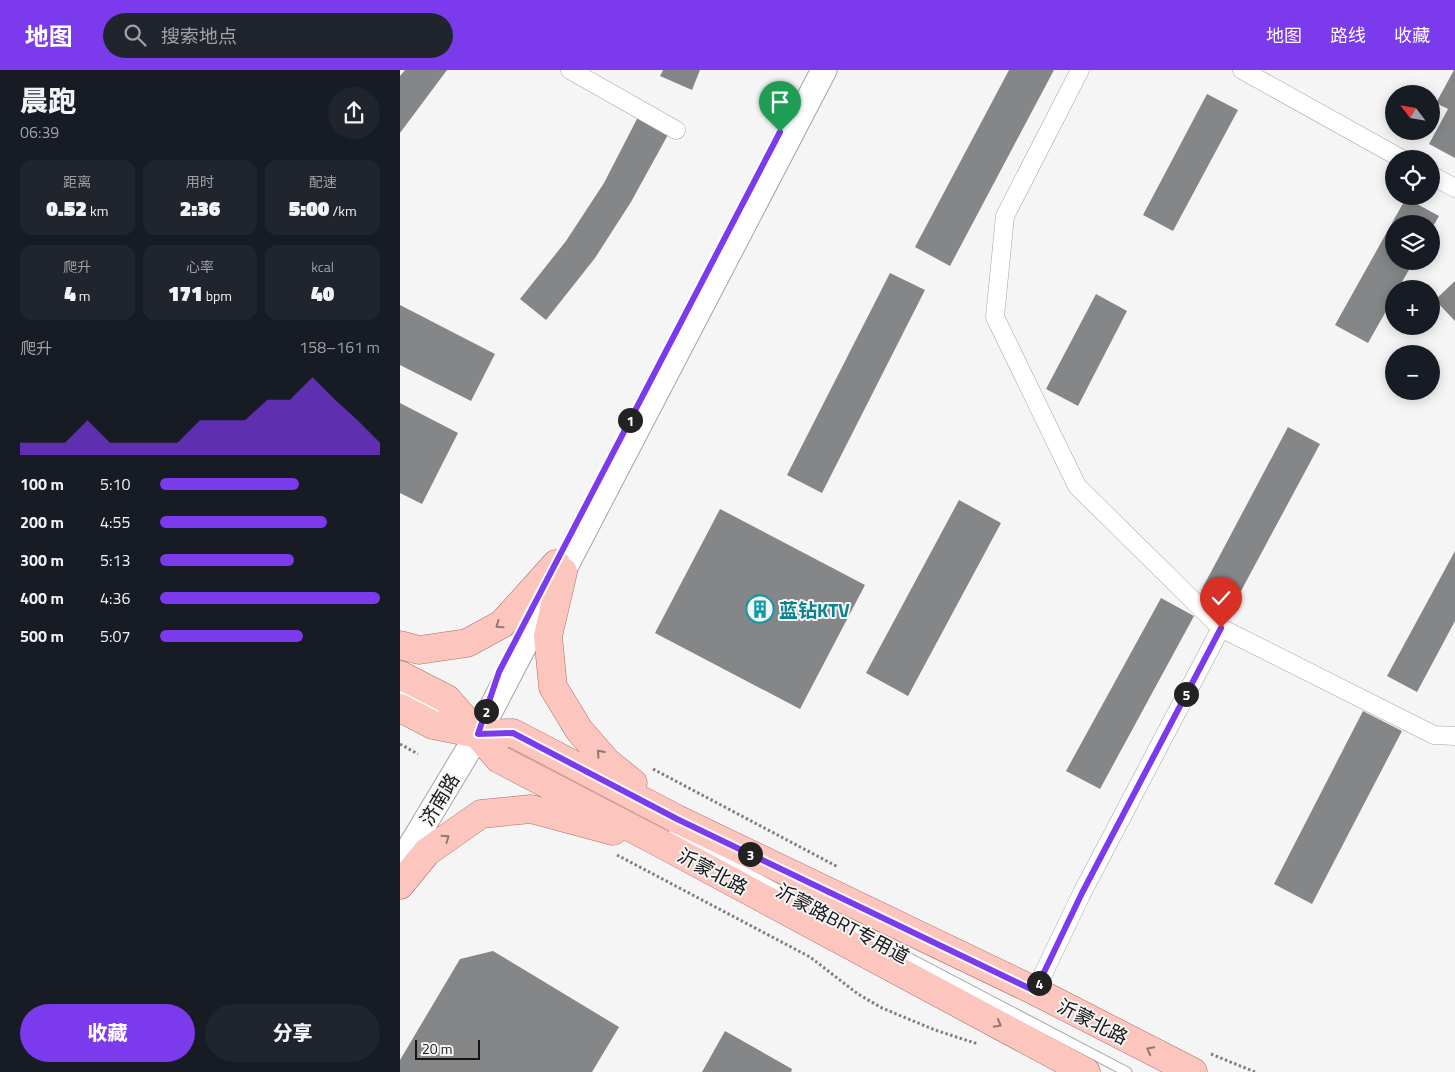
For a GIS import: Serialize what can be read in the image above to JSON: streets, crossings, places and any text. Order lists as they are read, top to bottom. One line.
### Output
{"streets":{"main road":["沂蒙北路"],"street":["济南路"],"lane":["沂蒙路BRT专用道"]},"crossings":[["济南路","沂蒙北路"],["沂蒙北路","沂蒙路BRT专用道"]],"places":{"building":["蓝钻KTV"]},"scale_bar":"20 m","north":"top left","page":{"header":"地图","search":"搜索地点","nav":["地图","路线","收藏"],"heading":["晨跑","06:39"],"map_buttons":["+","−"],"stats":[["距离","0.52 km"],["用时","2:36"],["配速","5:00 /km"],["爬升","4 m"],["心率","171 bpm"],["kcal","40"]],"chart":["爬升","158–161 m"],"pins":["1","5","2","3","4"],"list":[{"name":"100 m","note":"5:10"},{"name":"200 m","note":"4:55"},{"name":"300 m","note":"5:13"},{"name":"400 m","note":"4:36"},{"name":"500 m","note":"5:07"}],"buttons":["收藏","分享"],"scale":"20 m"}}
